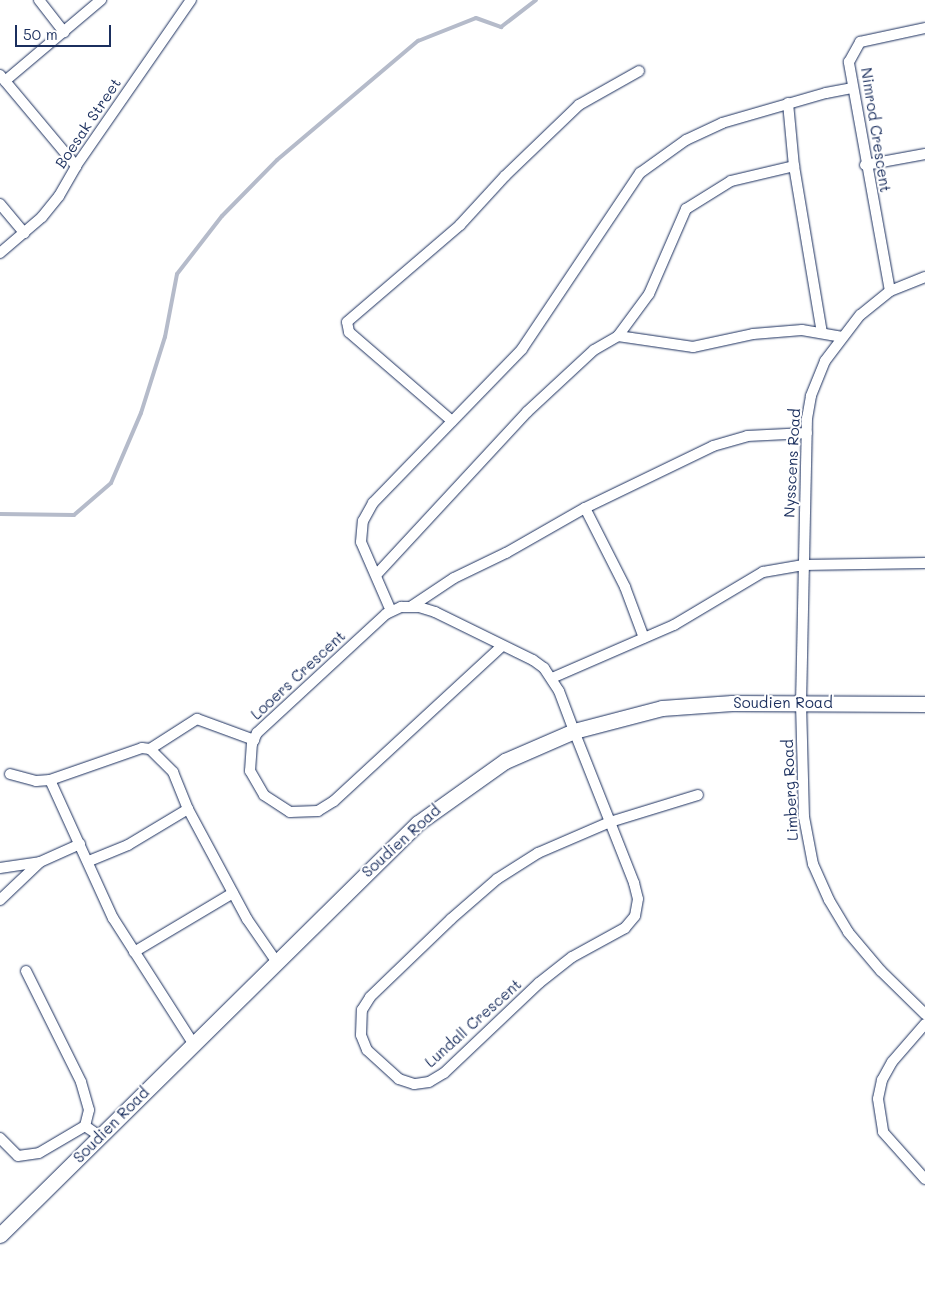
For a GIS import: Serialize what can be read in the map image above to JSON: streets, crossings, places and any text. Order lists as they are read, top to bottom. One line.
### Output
{"streets":{"street":["Boesak Street","Nimrod Crescent","Nysscens Road","Looers Crescent","Soudien Road","Limberg Road","Lundall Crescent"]},"crossings":[["Nimrod Crescent","Nysscens Road"],["Nysscens Road","Soudien Road"],["Nysscens Road","Limberg Road"],["Looers Crescent","Soudien Road"],["Looers Crescent","Lundall Crescent"],["Soudien Road","Limberg Road"],["Soudien Road","Lundall Crescent"]],"scale_bar":"50 m"}
